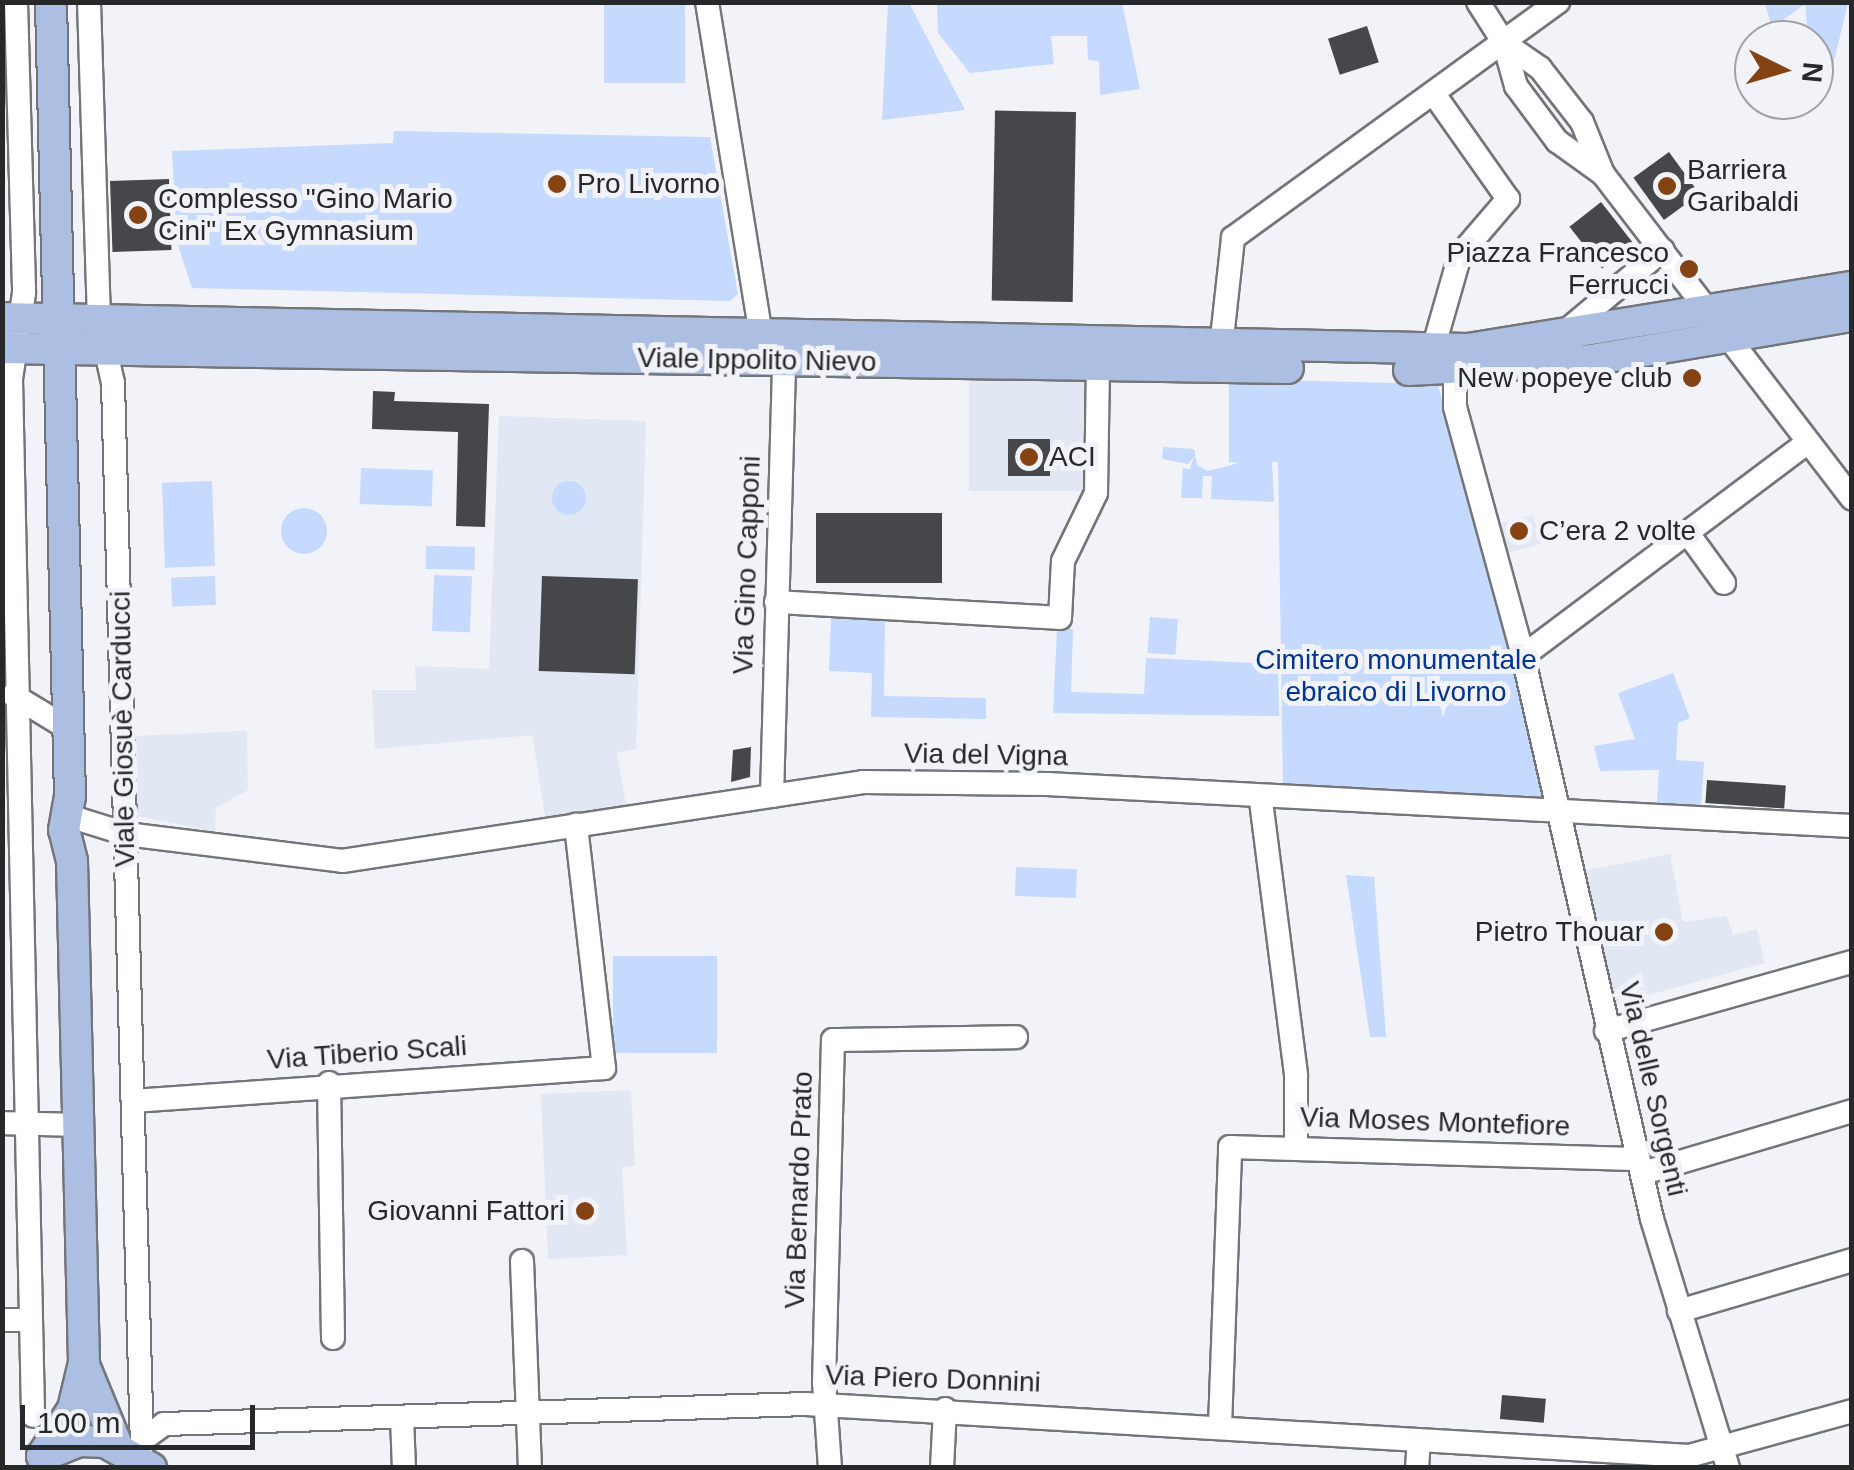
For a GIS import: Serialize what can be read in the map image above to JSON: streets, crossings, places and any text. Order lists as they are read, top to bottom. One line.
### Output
{"streets":{"main road":["Viale Ippolito Nievo","Viale Giosuè Carducci"],"street":["Via Gino Capponi","Via del Vigna","Via Tiberio Scali","Via delle Sorgenti","Via Moses Montefiore","Via Bernardo Prato","Via Piero Donnini"]},"crossings":[["Viale Ippolito Nievo","Via Gino Capponi"],["Viale Ippolito Nievo","Viale Giosuè Carducci"],["Viale Ippolito Nievo","Via delle Sorgenti"],["Via Gino Capponi","Via del Vigna"],["Viale Giosuè Carducci","Via del Vigna"],["Viale Giosuè Carducci","Via Tiberio Scali"],["Viale Giosuè Carducci","Via Piero Donnini"],["Via del Vigna","Via Tiberio Scali"],["Via del Vigna","Via delle Sorgenti"],["Via delle Sorgenti","Via Moses Montefiore"],["Via delle Sorgenti","Via Piero Donnini"],["Via Moses Montefiore","Via Piero Donnini"],["Via Bernardo Prato","Via Piero Donnini"]],"parks":["Cimitero monumentale ebraico di Livorno"],"places":["Pro Livorno","Barriera Garibaldi","Complesso \"Gino Mario Cini\" Ex Gymnasium","Piazza Francesco Ferrucci","New popeye club","ACI","C’era 2 volte","Pietro Thouar","Giovanni Fattori"],"scale_bar":"100 m","north":"right"}
